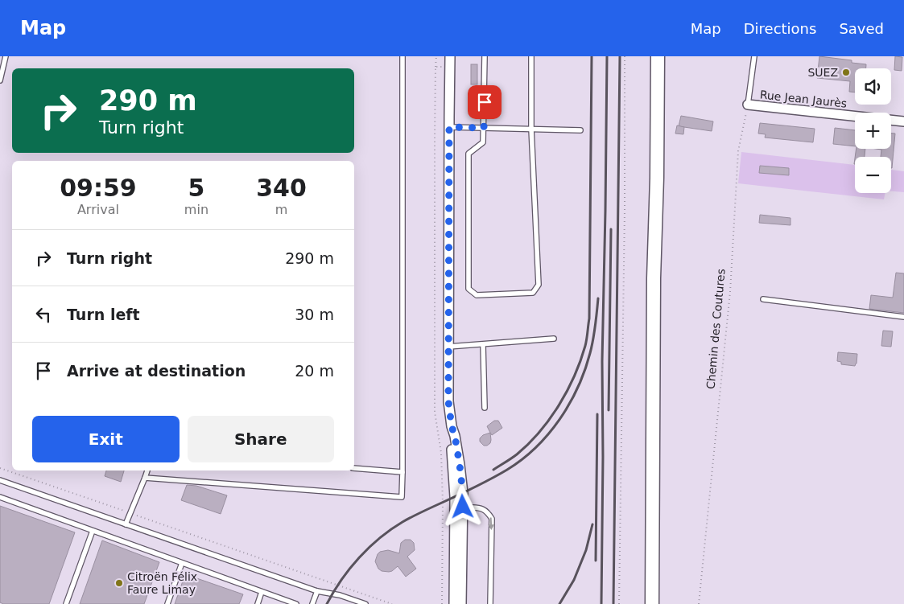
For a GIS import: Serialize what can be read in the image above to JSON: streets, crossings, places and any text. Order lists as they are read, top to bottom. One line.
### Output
{"streets":{"street":["Rue Jean Jaurès"],"path":["Chemin des Coutures"]},"crossings":[["Rue Jean Jaurès","Chemin des Coutures"]],"places":["SUEZ","Citroën Félix Faure Limay"],"page":{"header":"Map","nav":["Map","Directions","Saved"],"map_buttons":["+","−"],"turn":["290 m","Turn right"],"eta":["09:59","Arrival","5","min","340","m"],"list":[{"name":"Turn right","value":"290 m"},{"name":"Turn left","value":"30 m"},{"name":"Arrive at destination","value":"20 m"}],"buttons":["Exit","Share"]}}
